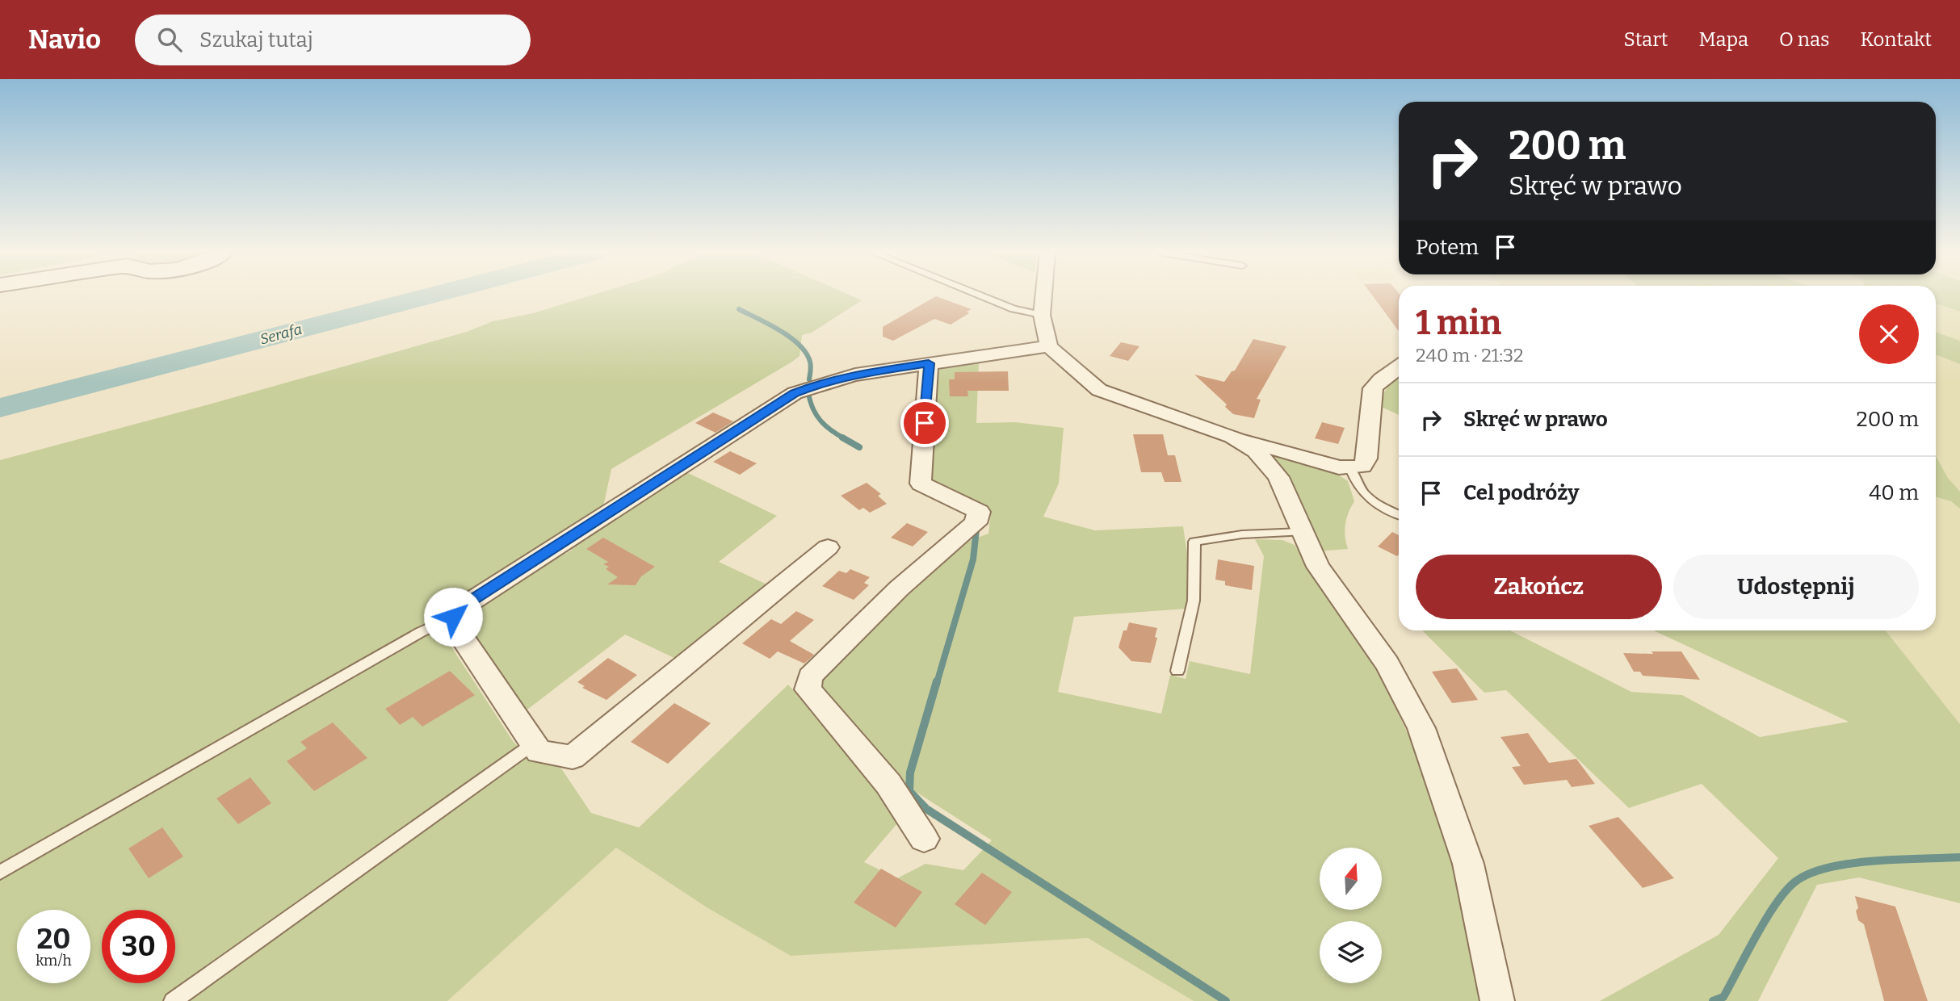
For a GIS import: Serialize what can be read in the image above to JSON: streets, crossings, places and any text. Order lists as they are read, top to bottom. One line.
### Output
{"water":["Serafa"],"north":"top","page":{"header":"Navio","search":"Szukaj tutaj","nav":["Start","Mapa","O nas","Kontakt"],"turn":["200 m","Skręć w prawo"],"then":"Potem","heading":["1 min","240 m · 21:32"],"list":[{"name":"Skręć w prawo","value":"200 m"},{"name":"Cel podróży","value":"40 m"}],"buttons":["Zakończ","Udostępnij"],"speed":"20 km/h","limit":"30"}}
